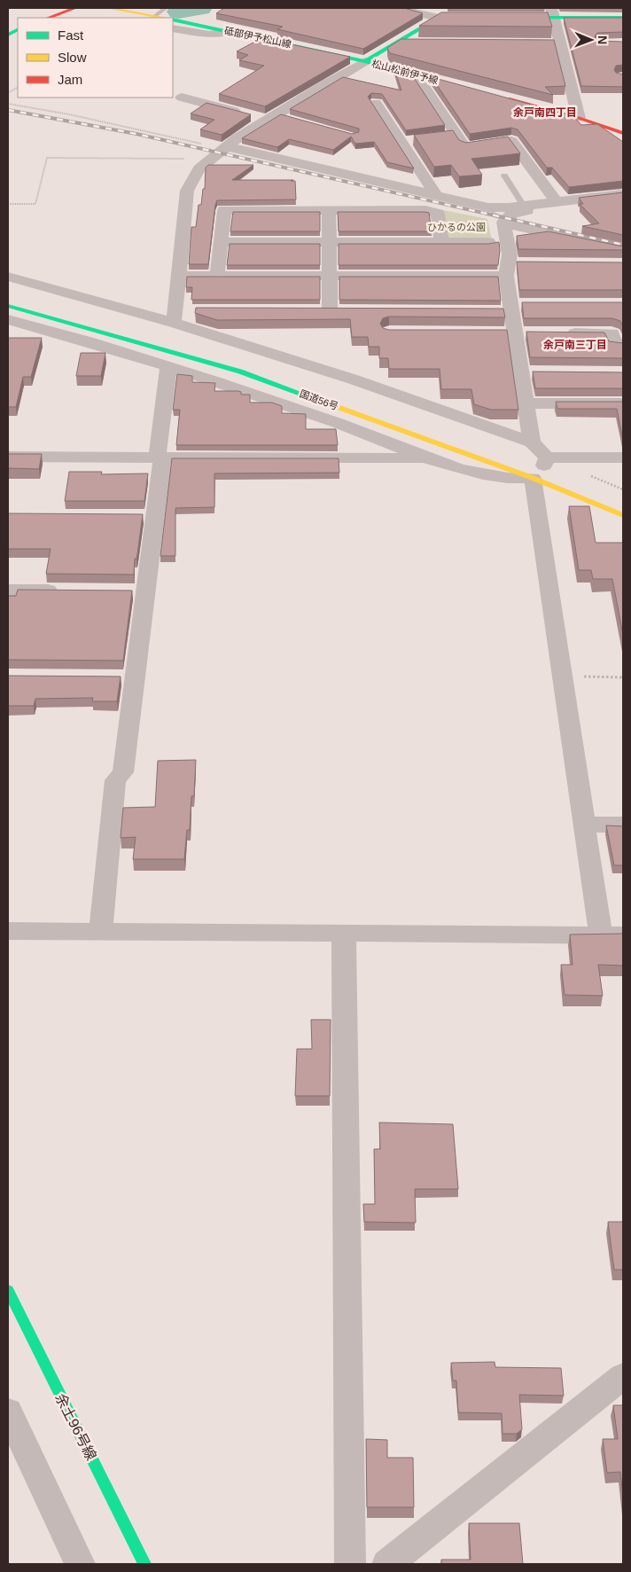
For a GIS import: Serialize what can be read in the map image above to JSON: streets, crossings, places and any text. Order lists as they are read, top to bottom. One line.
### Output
{"streets":{"main road":["砥部伊予松山線","松山松前伊予線","国道56号","余土96号線"]},"crossings":[["砥部伊予松山線","松山松前伊予線"]],"districts":["余戸南四丁目","余戸南三丁目"],"parks":["ひかるの公園"],"legend":["Fast","Slow","Jam"],"north":"right"}
